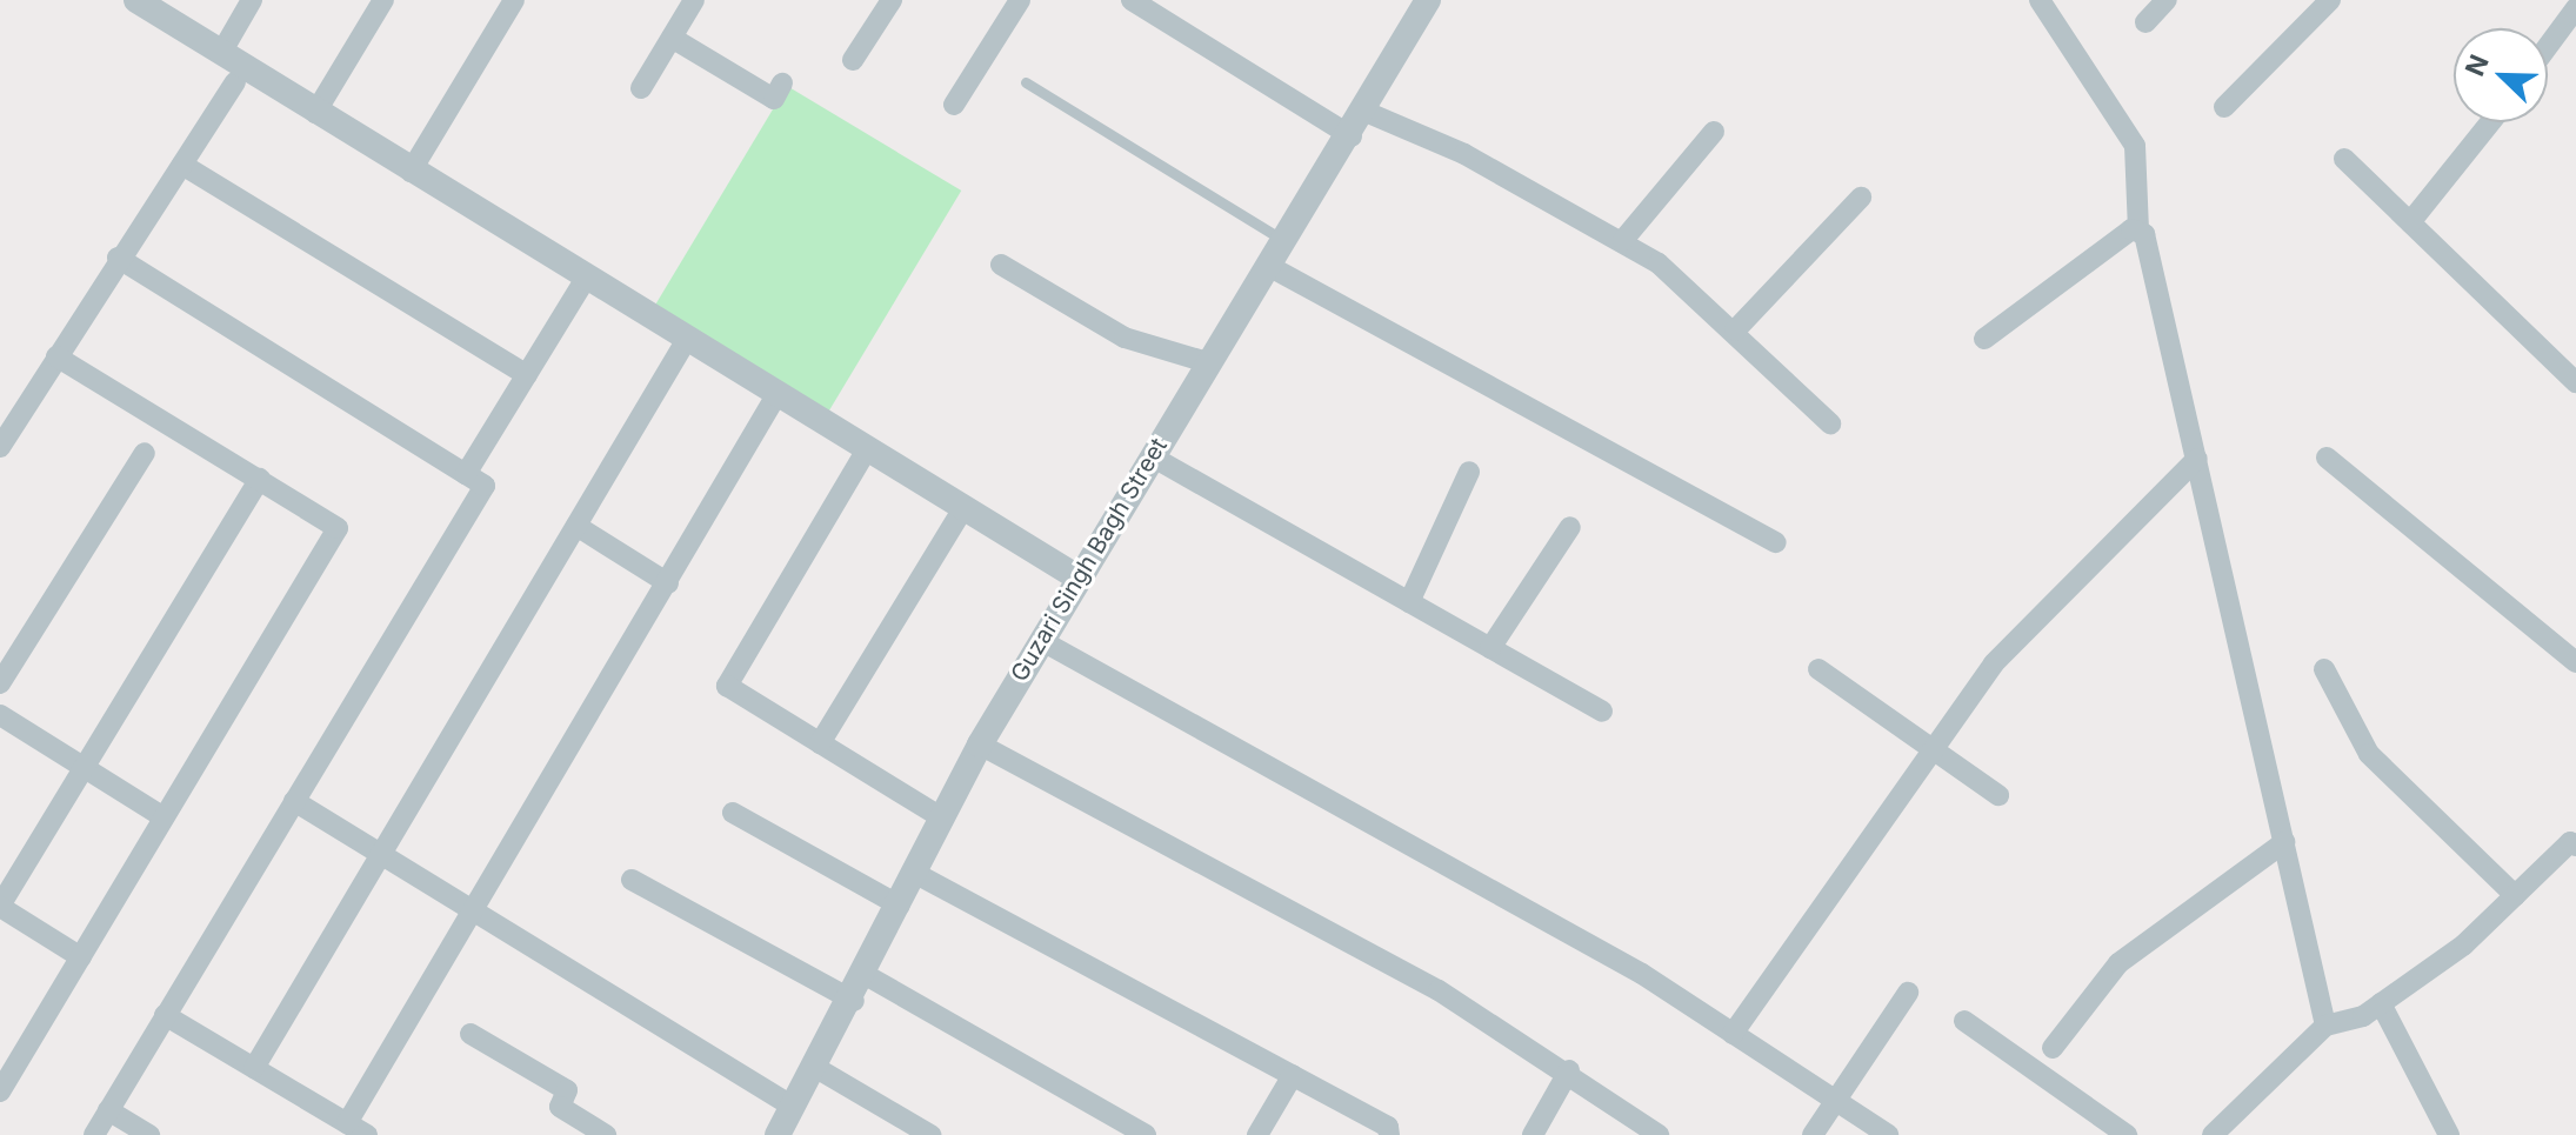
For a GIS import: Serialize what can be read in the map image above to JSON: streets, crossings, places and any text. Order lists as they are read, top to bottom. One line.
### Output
{"streets":{"street":["Guzari Singh Bagh Street"]},"north":"top left"}
